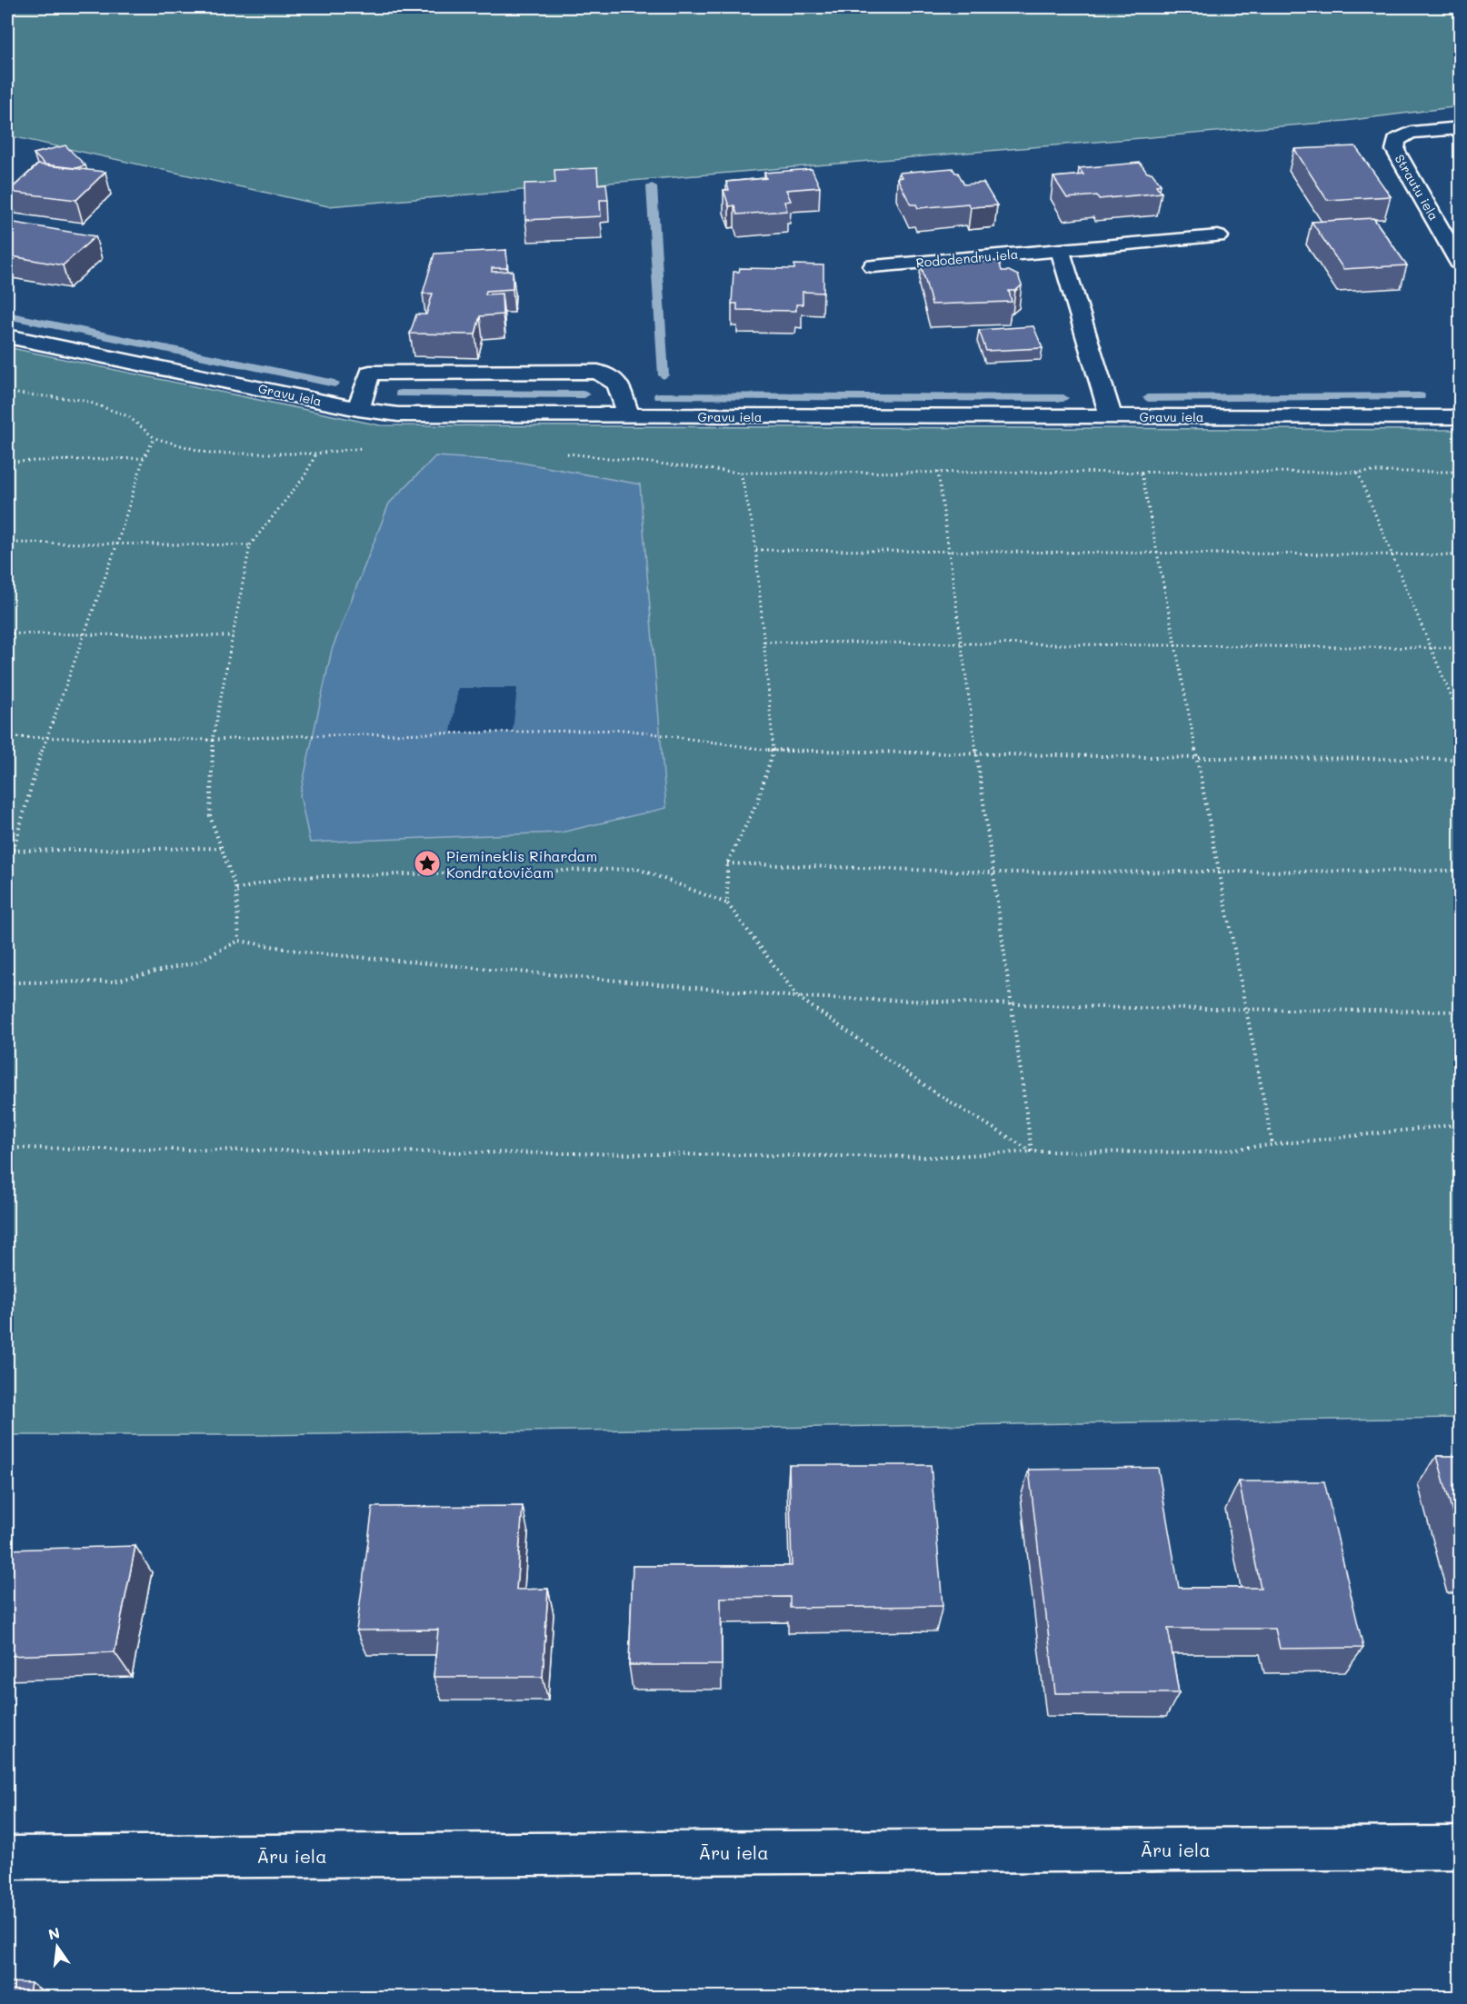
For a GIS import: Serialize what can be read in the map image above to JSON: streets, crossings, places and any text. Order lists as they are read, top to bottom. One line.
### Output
{"streets":{"street":["Strautu iela","Rododendru iela","Gravu iela","Āru iela"]},"places":{"place":["Piemineklis Rihardam Kondratovičam"]},"north":"top"}
